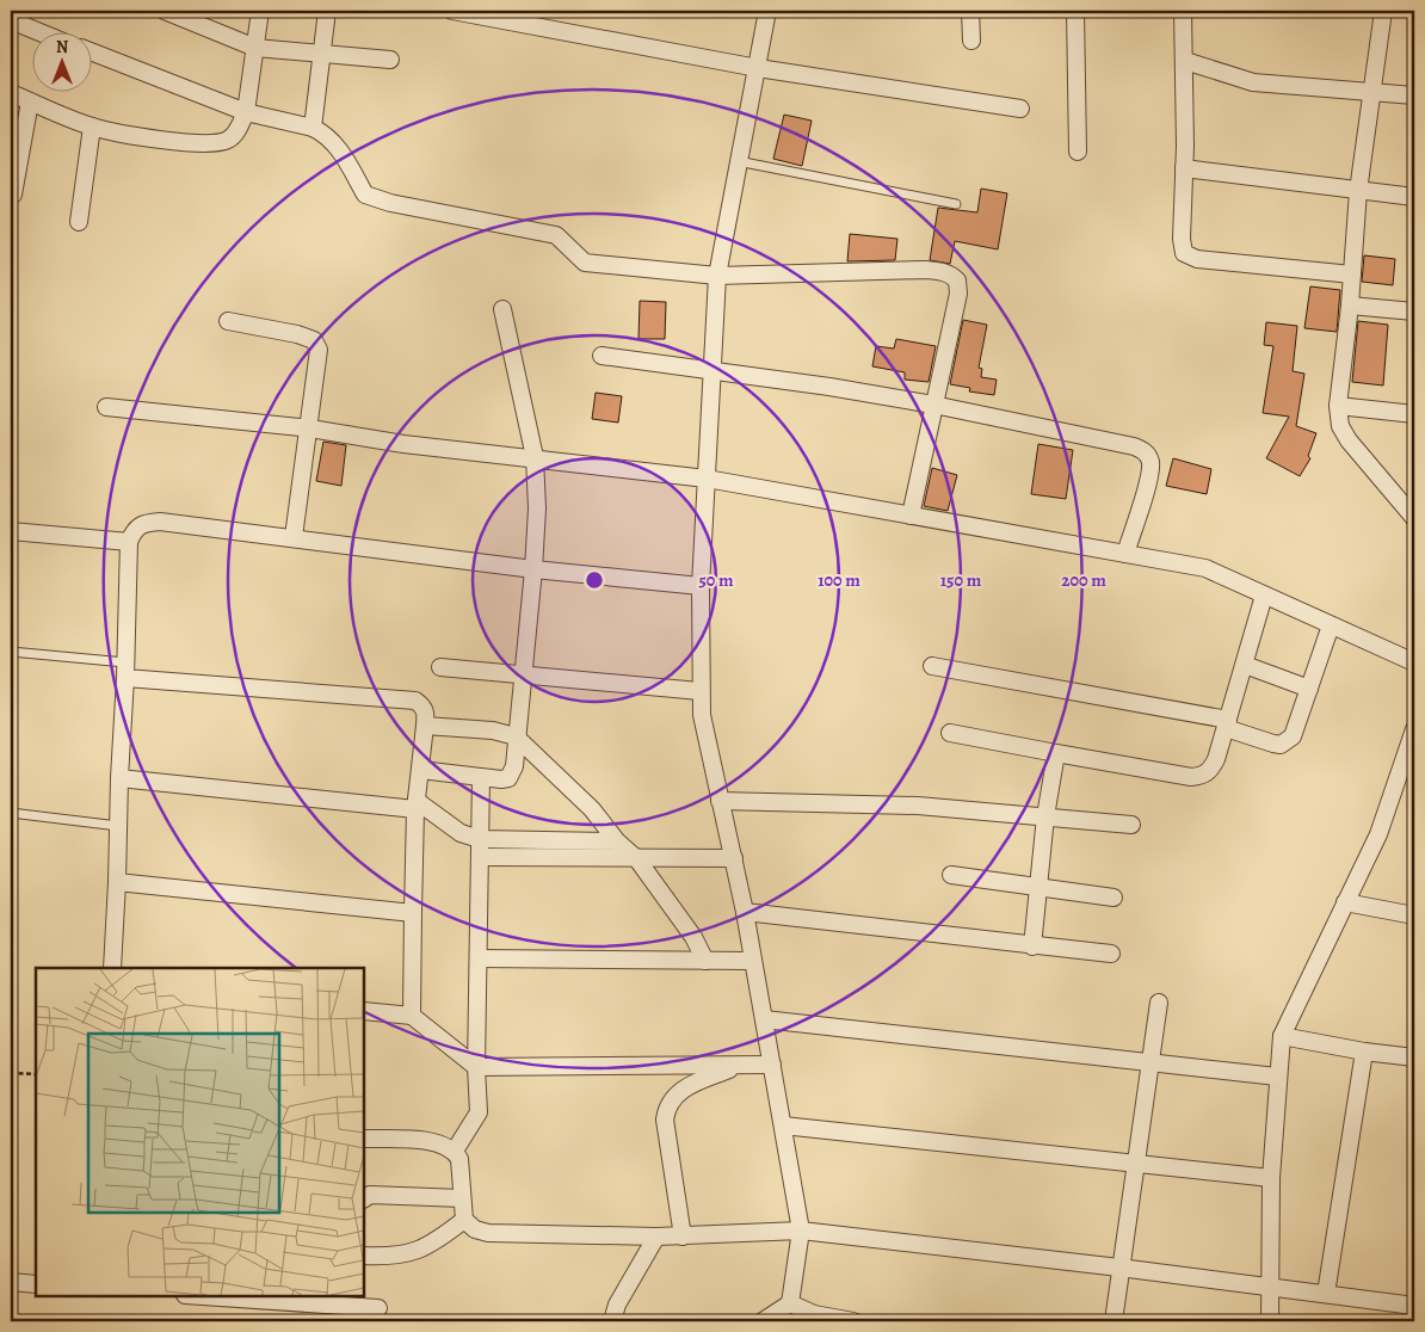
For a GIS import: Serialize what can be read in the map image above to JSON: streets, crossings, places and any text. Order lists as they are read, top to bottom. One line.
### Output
{"north":"top","rings":["50 m","100 m","150 m","200 m"]}
